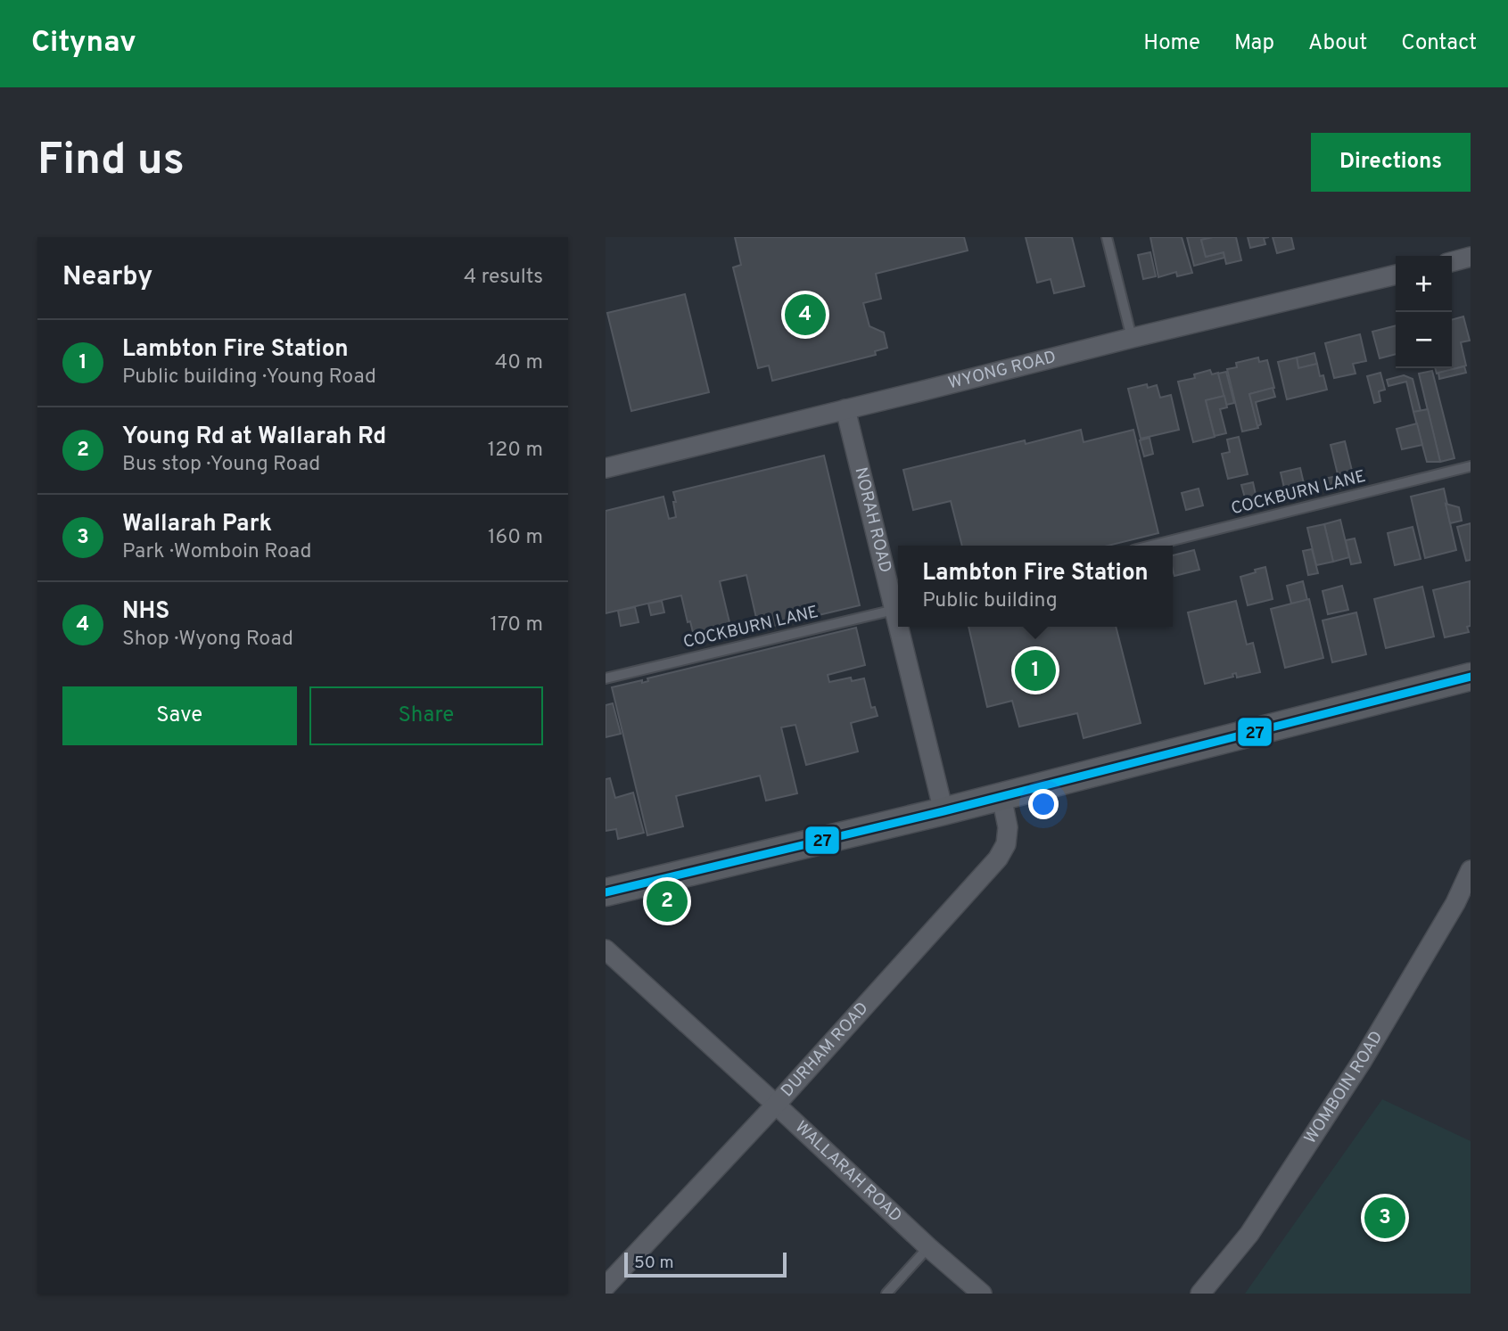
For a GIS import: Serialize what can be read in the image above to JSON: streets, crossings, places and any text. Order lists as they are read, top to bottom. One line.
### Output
{"streets":{"street":["WYONG ROAD","NORAH ROAD","DURHAM ROAD","WOMBOIN ROAD","WALLARAH ROAD"],"lane":["COCKBURN LANE"]},"crossings":[["WYONG ROAD","NORAH ROAD"],["DURHAM ROAD","WALLARAH ROAD"]],"lines":["transit line 27"],"scale_bar":"50 m","page":{"header":"Citynav","nav":["Home","Map","About","Contact"],"buttons":["Directions",["Save","Share"]],"title":"Find us","heading":["Nearby","4 results"],"map_buttons":["+","−"],"pins":["4","1","2","3"],"list":[{"mark":"1","name":"Lambton Fire Station","note":"Public building · Young Road","value":"40 m"},{"mark":"2","name":"Young Rd at Wallarah Rd","note":"Bus stop · Young Road","value":"120 m"},{"mark":"3","name":"Wallarah Park","note":"Park · Womboin Road","value":"160 m"},{"mark":"4","name":"NHS","note":"Shop · Wyong Road","value":"170 m"}],"popup":["Lambton Fire Station","Public building"],"scale":"50 m"}}
